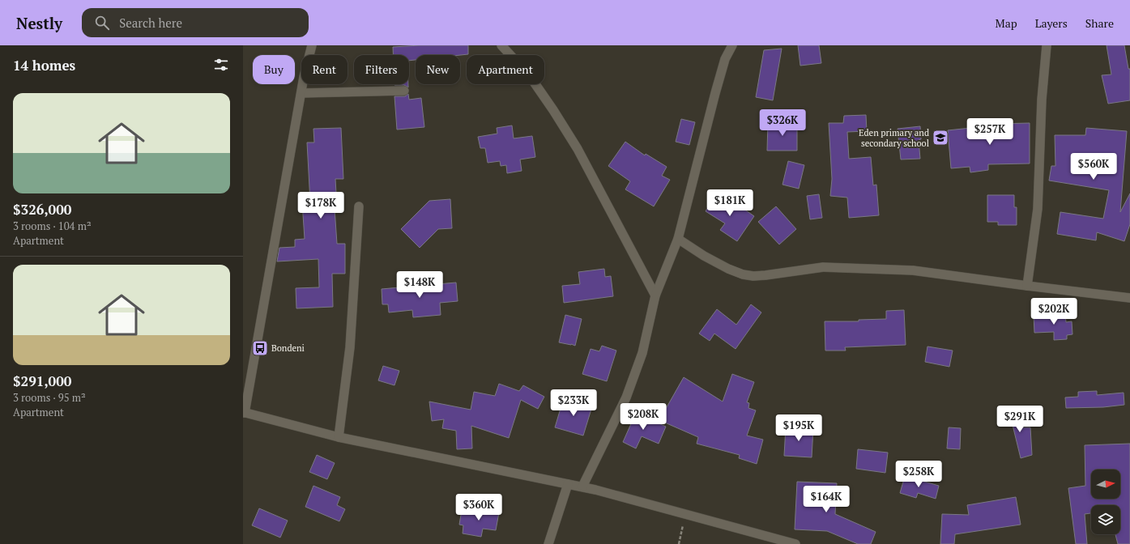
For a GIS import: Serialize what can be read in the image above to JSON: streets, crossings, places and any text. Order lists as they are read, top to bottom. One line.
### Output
{"places":{"school or university":["Eden primary and secondary school"],"bus stop":["Bondeni"]},"north":"right","page":{"header":"Nestly","search":"Search here","nav":["Map","Layers","Share"],"heading":"14 homes","chip":["Buy","Rent","Filters","New","Apartment"],"list":[{"name":"$326,000","note":"3 rooms · 104 m² · Apartment"},{"name":"$291,000","note":"3 rooms · 95 m² · Apartment"}],"price":["$326K","$257K","$560K","$181K","$178K","$148K","$202K","$233K","$208K","$291K","$195K","$258K","$164K","$360K"]}}
